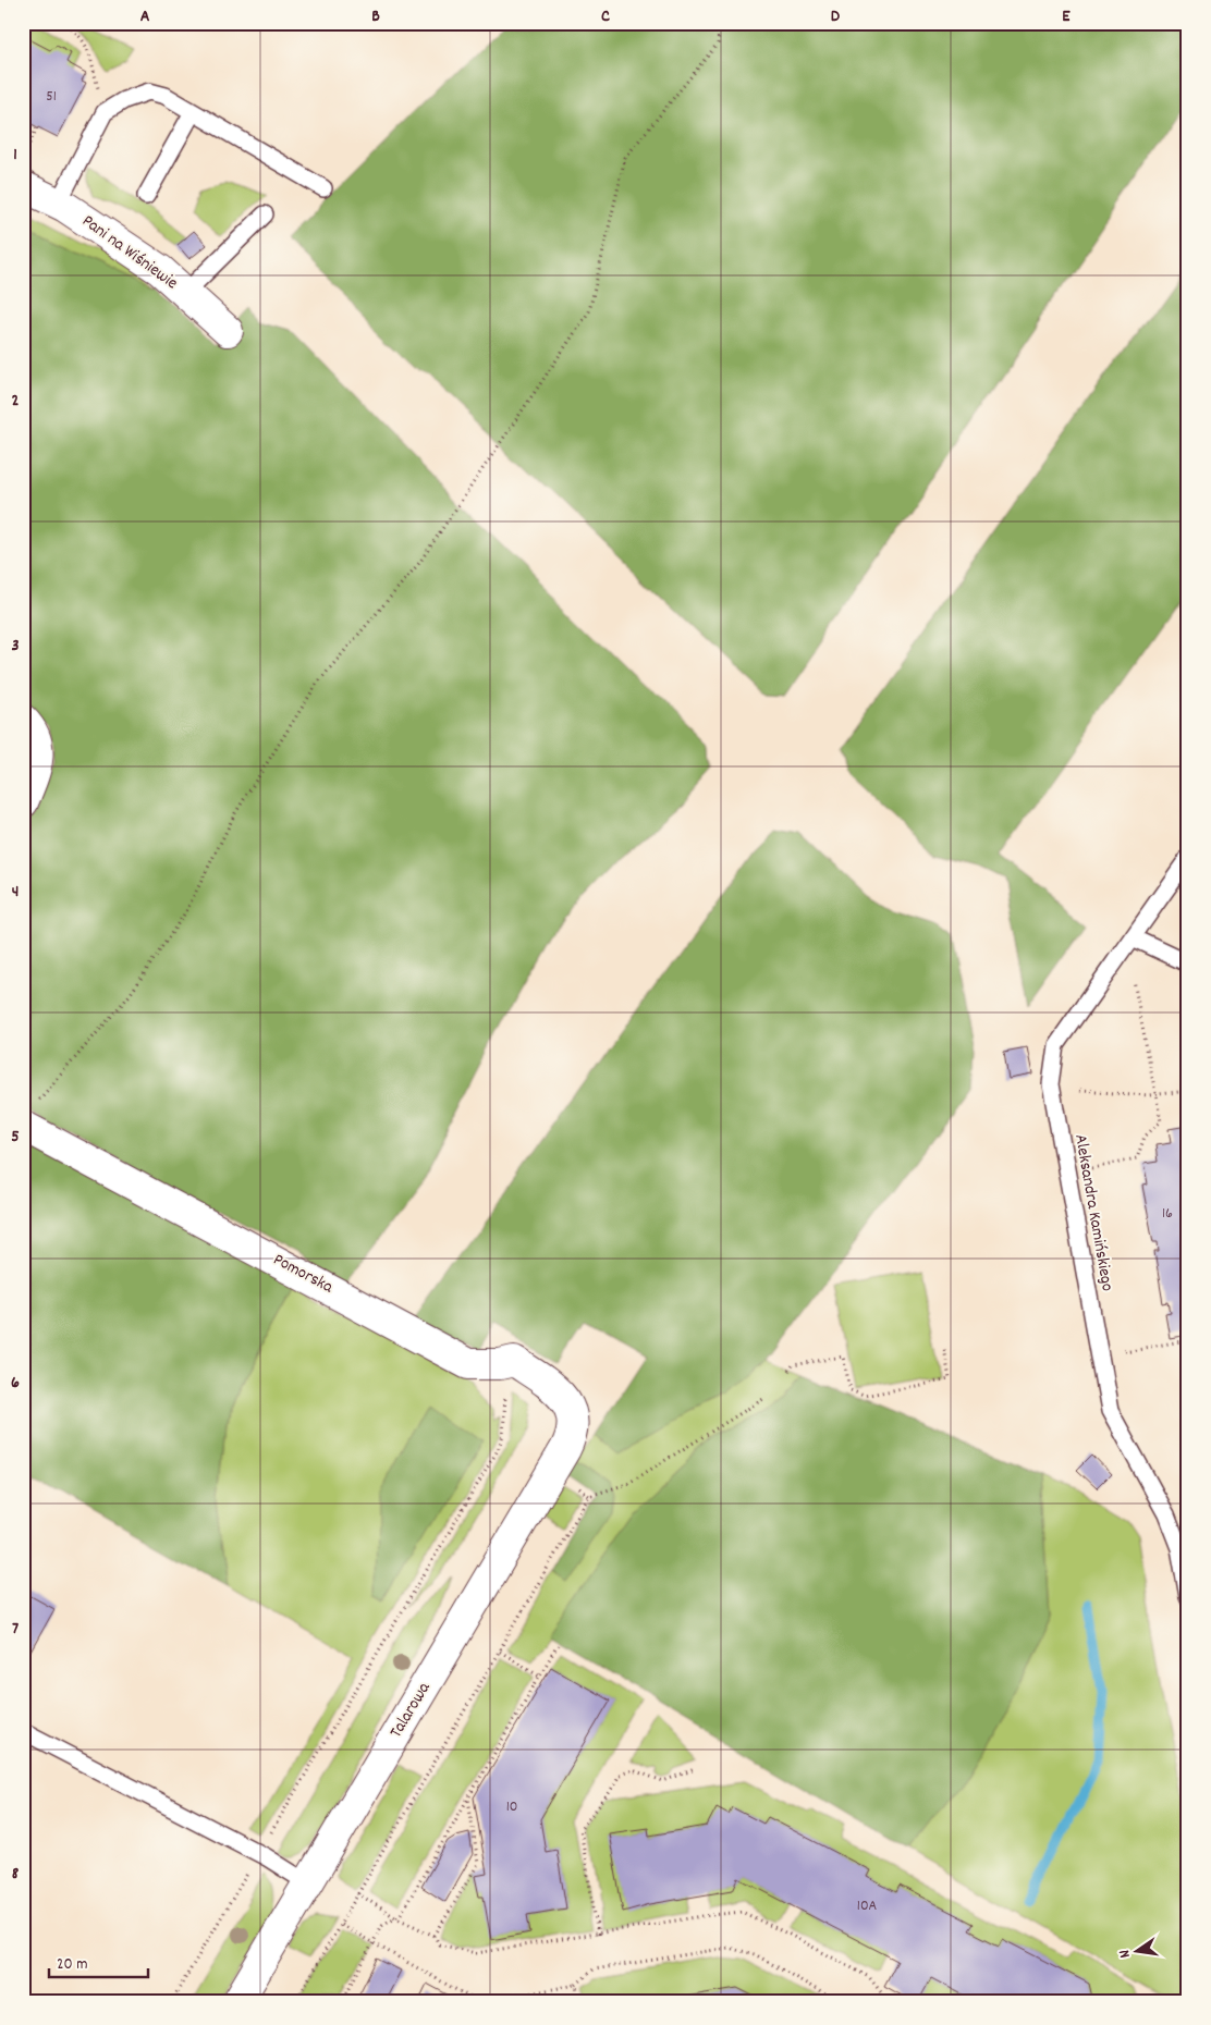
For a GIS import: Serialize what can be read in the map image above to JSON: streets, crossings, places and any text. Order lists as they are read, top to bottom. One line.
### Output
{"streets":{"street":["Pani na Wiśniewie","Pomorska","Talarowa"],"lane":["Aleksandra Kamińskiego"]},"crossings":[["Pomorska","Talarowa"]],"house_numbers":["51","16","10","10A"],"scale_bar":"20 m","north":"left","grid":{"columns":["A","B","C","D","E"],"rows":["1","2","3","4","5","6","7","8"]}}
